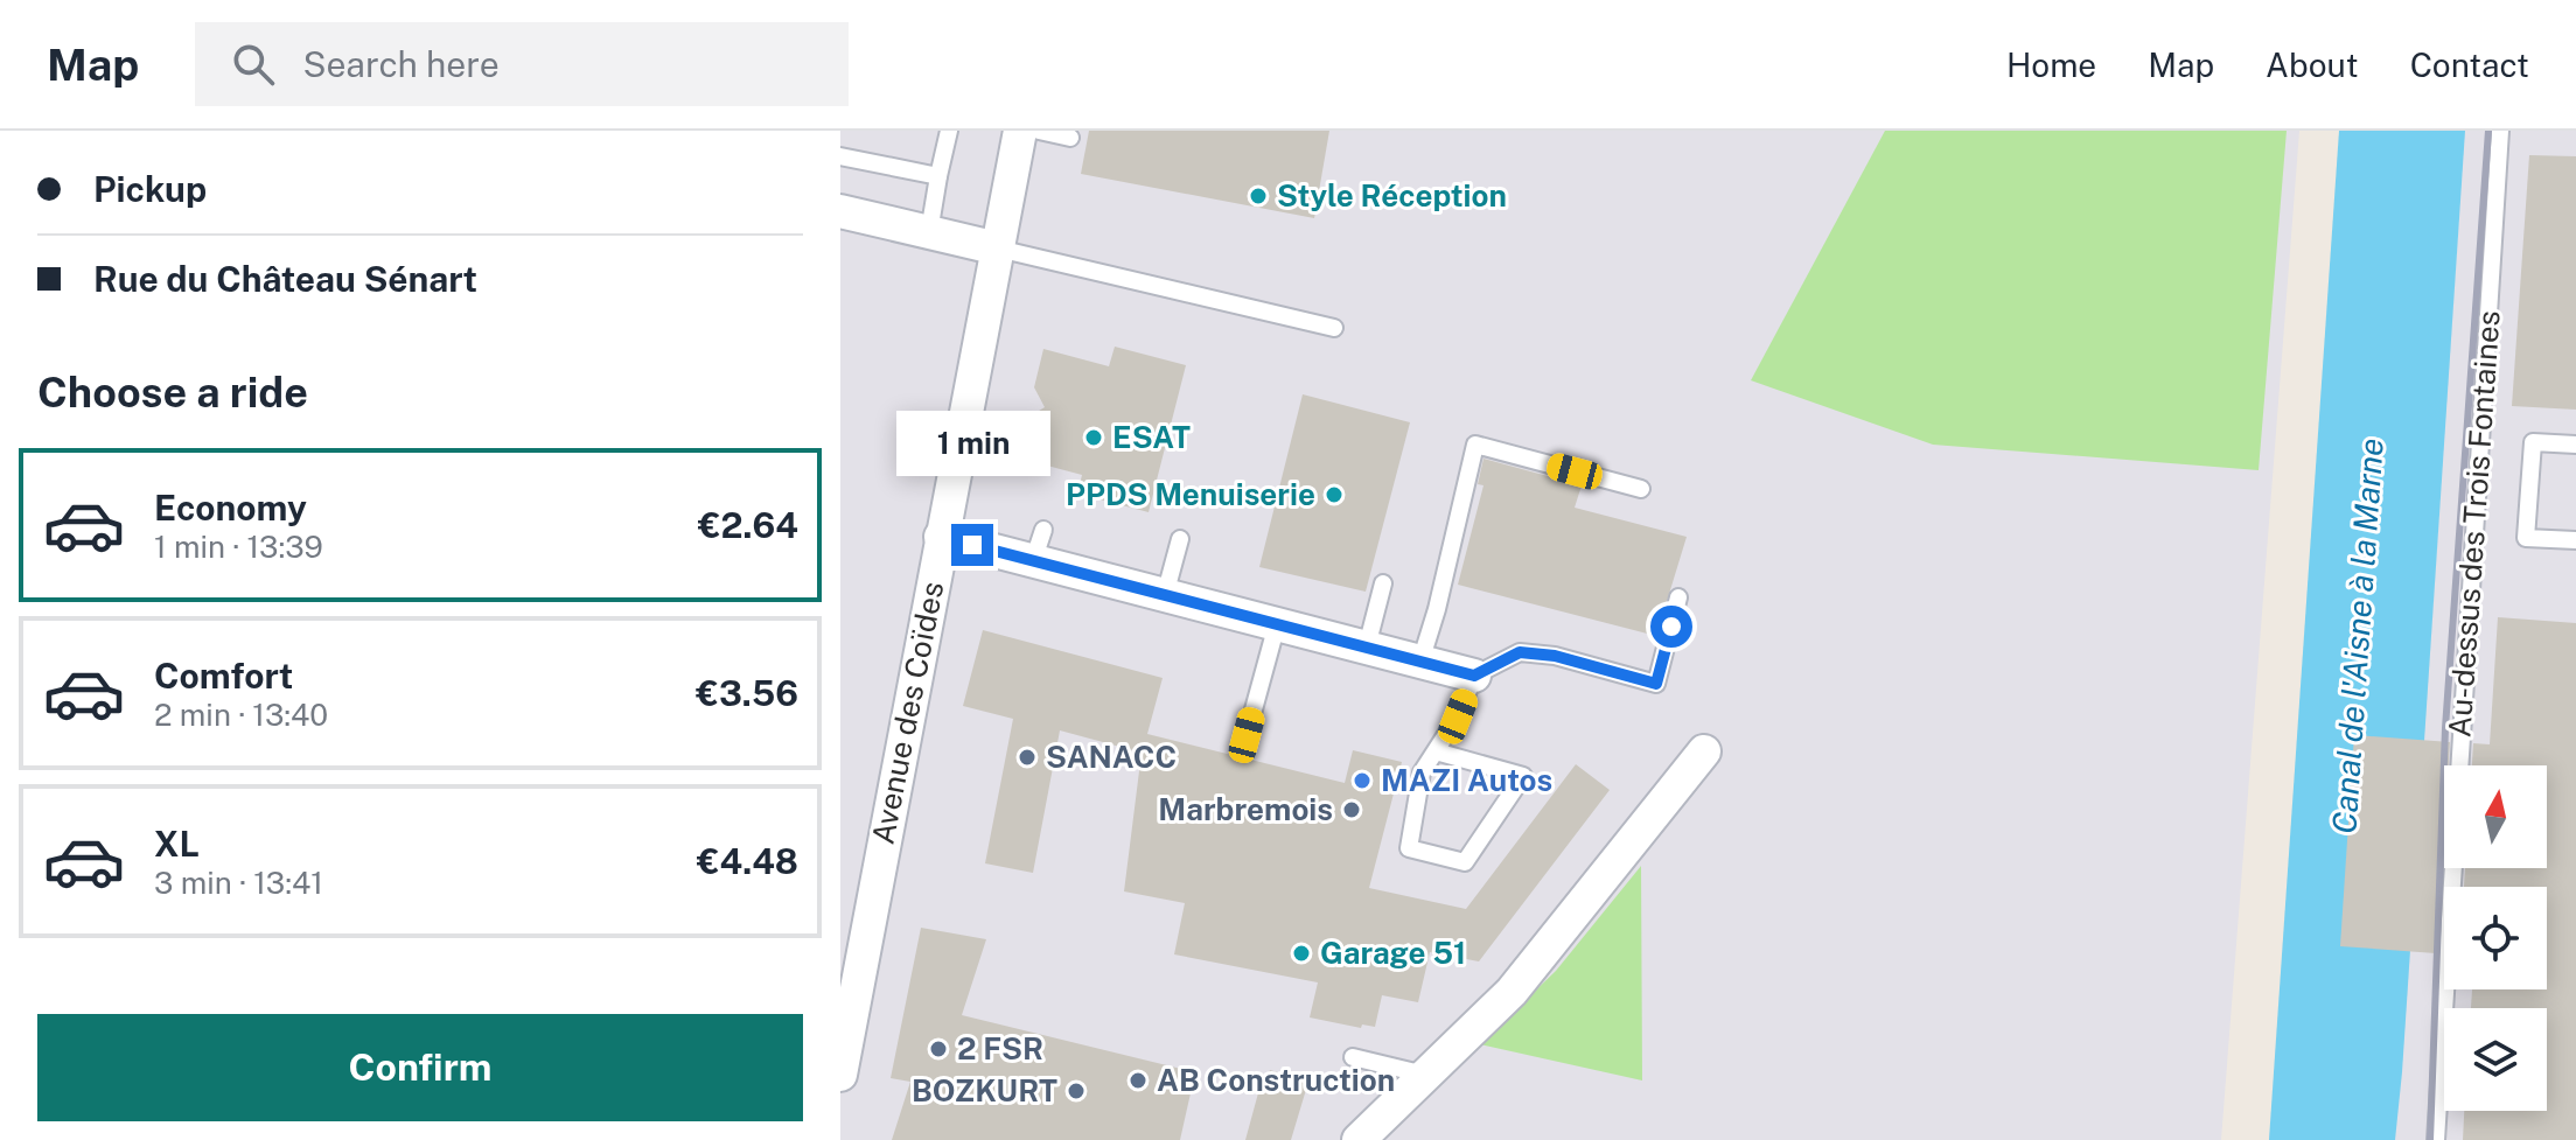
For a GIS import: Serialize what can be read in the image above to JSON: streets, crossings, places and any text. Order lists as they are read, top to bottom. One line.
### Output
{"streets":{"street":["Avenue des Coïdes"],"lane":["Au-dessus des Trois Fontaines"]},"water":["Canal de l'Aisne à la Marne"],"places":["Style Réception","ESAT","PPDS Menuiserie","SANACC","MAZI Autos","Marbremois","Garage 51","2 FSR","AB Construction","BOZKURT"],"north":"top","page":{"header":"Map","search":"Search here","nav":["Home","Map","About","Contact"],"banner":["Pickup","Rue du Château Sénart"],"heading":"Choose a ride","bubble":"1 min","list":[{"name":"Economy","note":"1 min · 13:39","value":"€2.64"},{"name":"Comfort","note":"2 min · 13:40","value":"€3.56"},{"name":"XL","note":"3 min · 13:41","value":"€4.48"}],"buttons":"Confirm"}}
